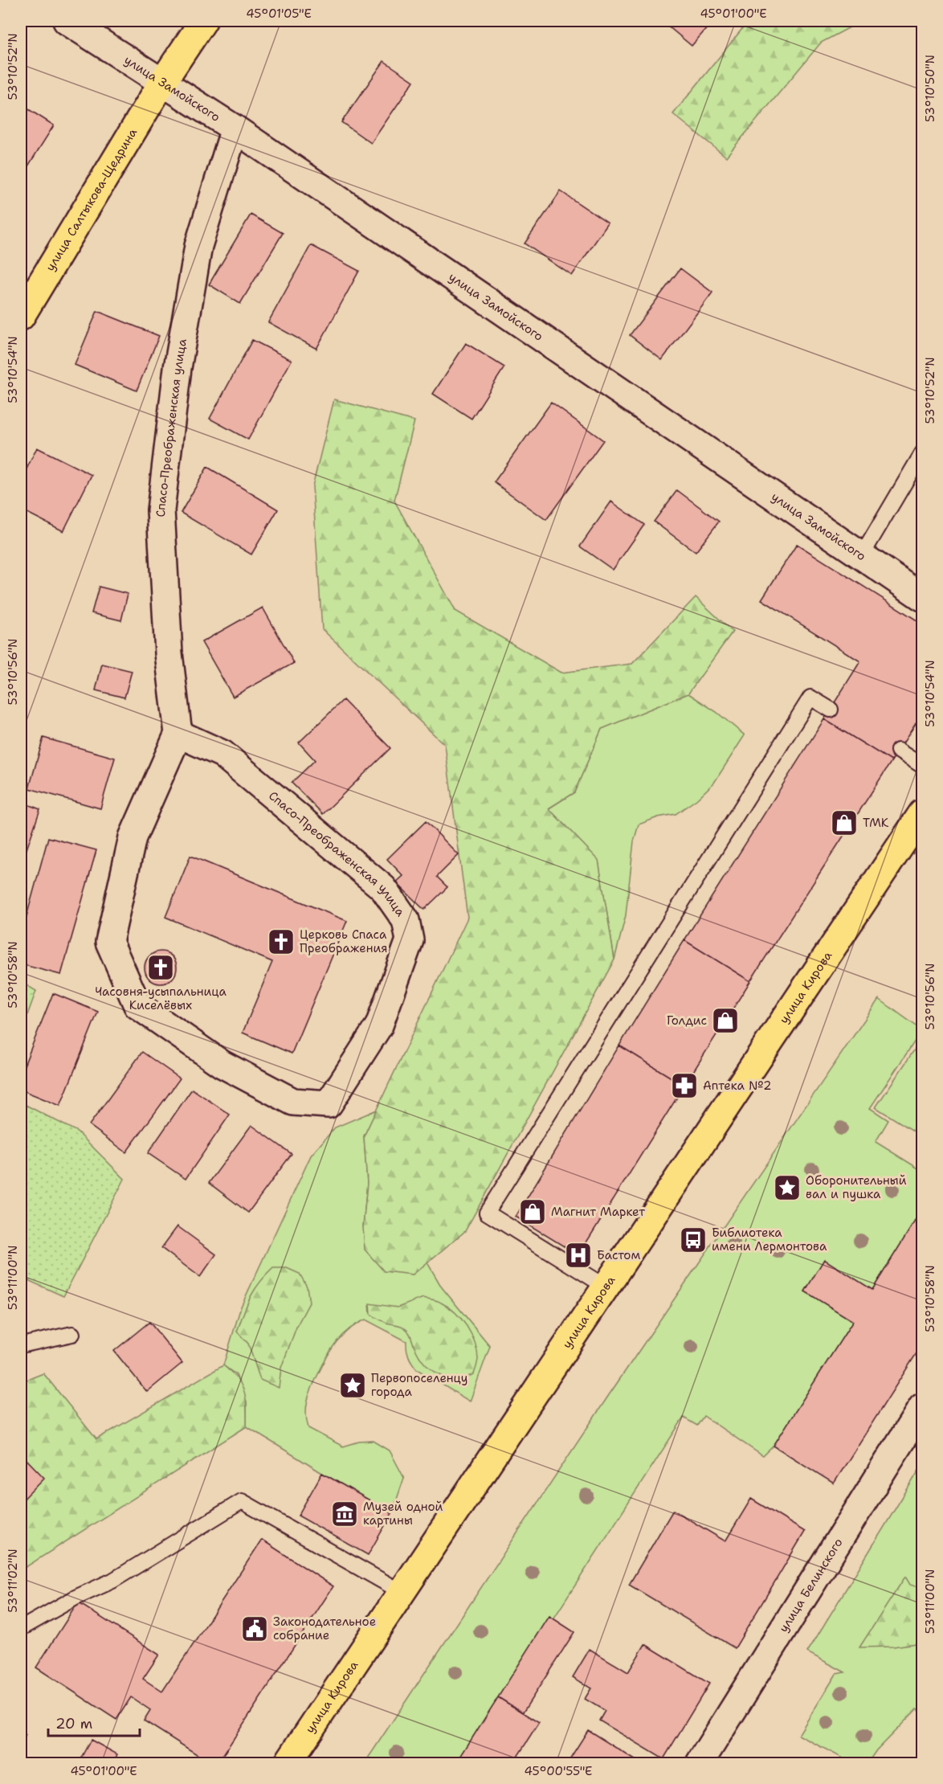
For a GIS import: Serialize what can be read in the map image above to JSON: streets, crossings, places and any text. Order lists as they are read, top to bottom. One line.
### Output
{"streets":{"main road":["улица Салтыкова-Щедрина","улица Кирова"],"street":["улица Замойского","Спасо-Преображенская улица","улица Белинского"]},"crossings":[["улица Замойского","улица Салтыкова-Щедрина"],["улица Замойского","Спасо-Преображенская улица"]],"places":{"shop":["ТМК","Голдис","Магнит Маркет"],"church":["Церковь Спаса Преображения","Часовня-усыпальница Киселёвых"],"pharmacy":["Аптека №2"],"place":["Оборонительный вал и пушка","Первопоселенцу города"],"bus stop":["Библиотека имени Лермонтова"],"hospital":["Бастом"],"museum":["Музей одной картины"],"public building":["Законодательное собрание"]},"scale_bar":"20 m","coordinates":["45°01'05\"E","45°01'00\"E","53°10'52\"N","53°10'50\"N","53°10'54\"N","53°10'56\"N","53°10'58\"N","53°11'00\"N","53°11'02\"N","45°00'55\"E"]}
